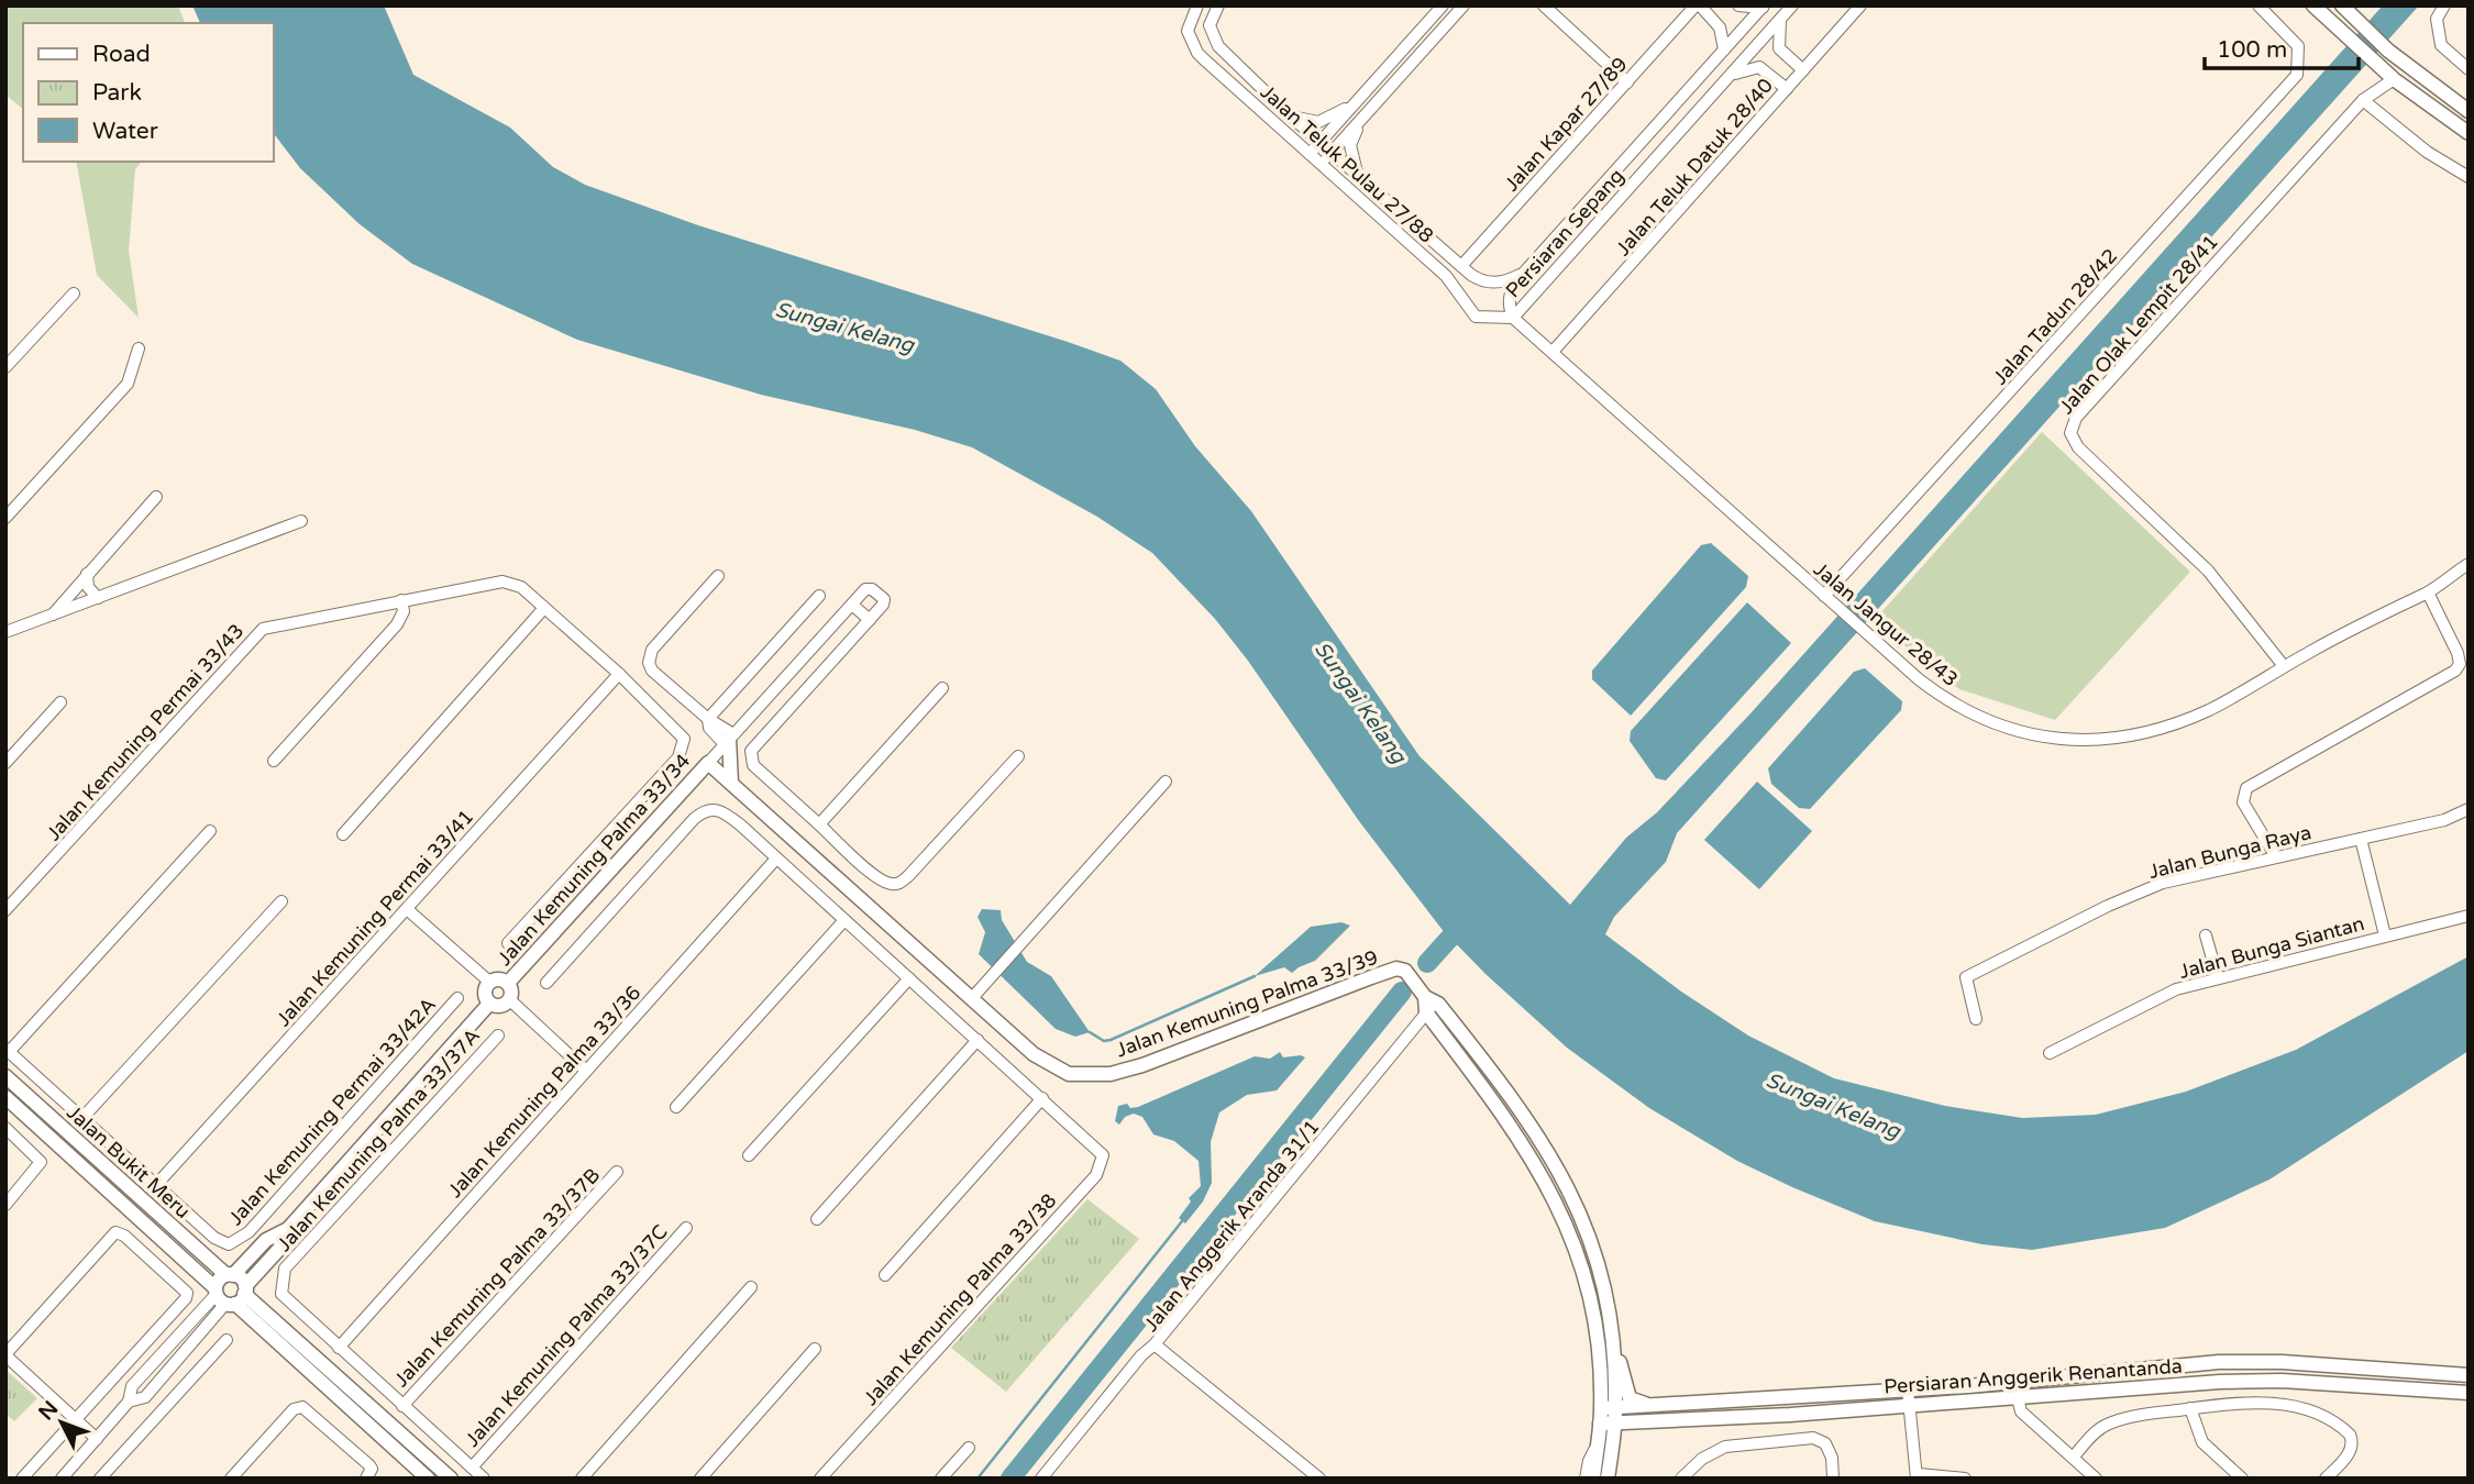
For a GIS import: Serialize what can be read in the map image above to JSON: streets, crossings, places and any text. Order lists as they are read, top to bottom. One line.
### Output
{"streets":{"main road":["Jalan Kemuning Palma 33/34","Jalan Kemuning Palma 33/39","Jalan Bukit Meru","Persiaran Anggerik Renantanda"],"street":["Jalan Kapar 27/89","Jalan Teluk Pulau 27/88","Jalan Teluk Datuk 28/40","Persiaran Sepang","Jalan Tadun 28/42","Jalan Olak Lempit 28/41","Jalan Jangur 28/43","Jalan Kemuning Permai 33/43","Jalan Bunga Raya","Jalan Kemuning Permai 33/41","Jalan Bunga Siantan","Jalan Kemuning Palma 33/36","Jalan Kemuning Permai 33/42A","Jalan Kemuning Palma 33/37A","Jalan Anggerik Aranda 31/1","Jalan Kemuning Palma 33/37B","Jalan Kemuning Palma 33/38","Jalan Kemuning Palma 33/37C"]},"crossings":[["Jalan Kapar 27/89","Jalan Teluk Pulau 27/88"],["Jalan Teluk Pulau 27/88","Persiaran Sepang"],["Jalan Teluk Pulau 27/88","Jalan Jangur 28/43"],["Jalan Teluk Datuk 28/40","Jalan Jangur 28/43"],["Persiaran Sepang","Jalan Jangur 28/43"],["Jalan Tadun 28/42","Jalan Jangur 28/43"],["Jalan Olak Lempit 28/41","Jalan Jangur 28/43"],["Jalan Kemuning Permai 33/43","Jalan Kemuning Permai 33/41"],["Jalan Kemuning Palma 33/34","Jalan Kemuning Palma 33/39"],["Jalan Kemuning Permai 33/41","Jalan Kemuning Permai 33/42A"],["Jalan Kemuning Palma 33/39","Jalan Anggerik Aranda 31/1"],["Jalan Kemuning Palma 33/36","Jalan Kemuning Palma 33/37A"]],"water":["Sungai Kelang"],"legend":["Road","Park","Water"],"scale_bar":"100 m","north":"top left"}
